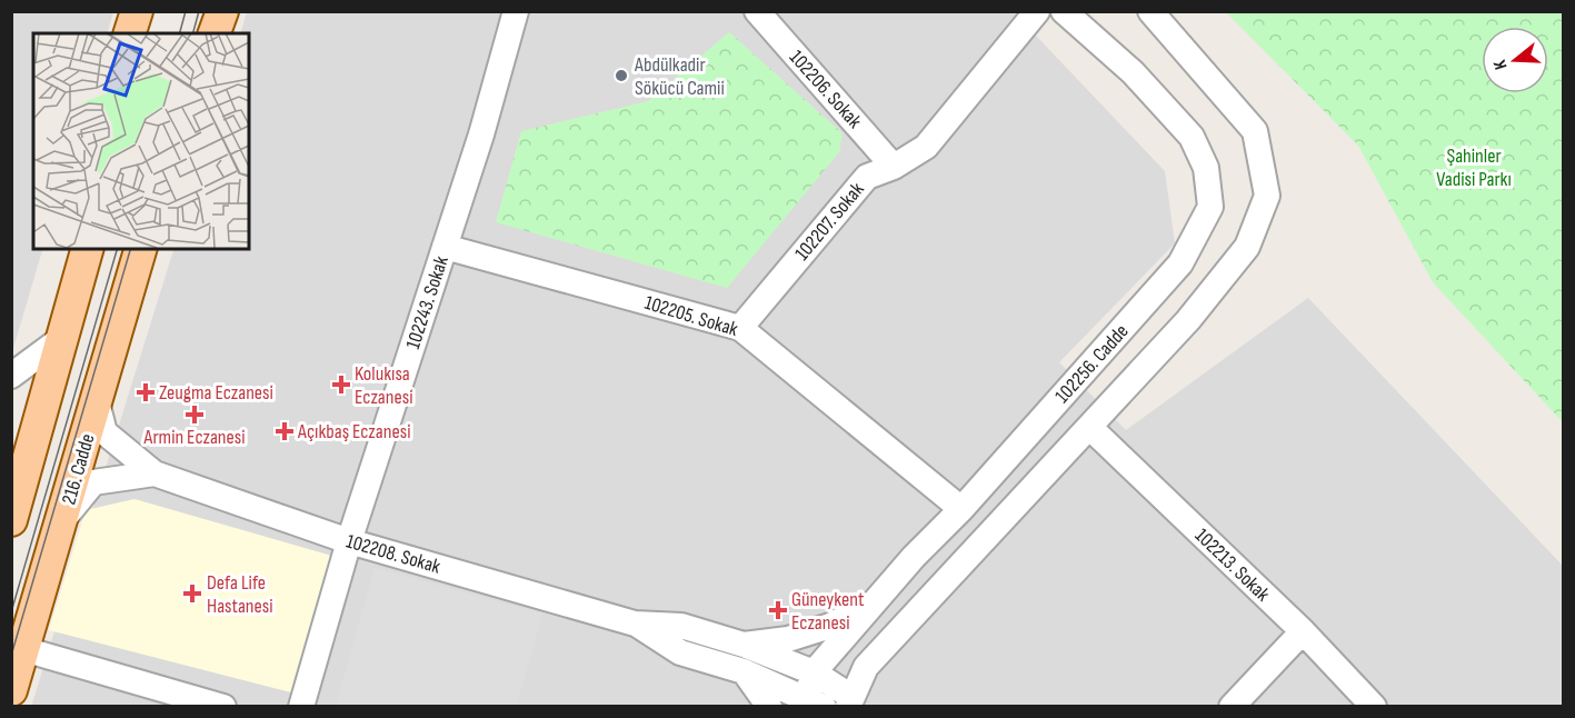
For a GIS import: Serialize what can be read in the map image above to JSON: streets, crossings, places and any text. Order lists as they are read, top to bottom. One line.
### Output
{"streets":{"main road":["216. Cadde"],"street":["102206. Sokak","102207. Sokak","102243. Sokak","102205. Sokak","102256. Cadde","102208. Sokak","102213. Sokak"]},"crossings":[["102206. Sokak","102207. Sokak"],["102207. Sokak","102205. Sokak"],["102243. Sokak","102205. Sokak"],["102243. Sokak","102208. Sokak"],["102205. Sokak","102256. Cadde"],["102256. Cadde","102208. Sokak"],["102256. Cadde","102213. Sokak"],["216. Cadde","102208. Sokak"]],"parks":["Şahinler Vadisi Parkı"],"places":{"other":["Abdülkadir Sökücü Camii"],"health":["Kolukısa Eczanesi","Zeugma Eczanesi","Armin Eczanesi","Açıkbaş Eczanesi","Defa Life Hastanesi","Güneykent Eczanesi"]},"north":"left"}
